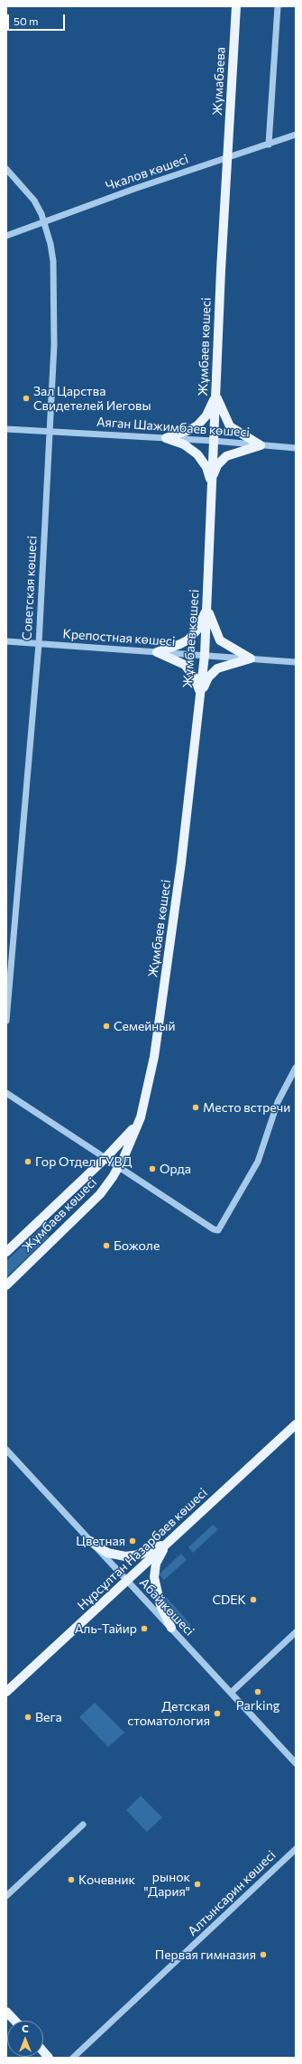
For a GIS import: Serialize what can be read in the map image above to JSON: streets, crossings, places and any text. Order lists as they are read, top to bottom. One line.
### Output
{"streets":{"main road":["Жумабаева","Жұмбаев көшесі","Нұрсұлтан Назарбаев көшесі"],"street":["Чкалов көшесі","Аяган Шажимбаев көшесі","Советская көшесі","Крепостная көшесі","Абай көшесі","Алтынсарин көшесі"]},"crossings":[["Жумабаева","Чкалов көшесі"],["Жумабаева","Жұмбаев көшесі"],["Чкалов көшесі","Жұмбаев көшесі"],["Чкалов көшесі","Советская көшесі"],["Жұмбаев көшесі","Аяган Шажимбаев көшесі"],["Жұмбаев көшесі","Крепостная көшесі"],["Аяган Шажимбаев көшесі","Советская көшесі"],["Советская көшесі","Крепостная көшесі"],["Нұрсұлтан Назарбаев көшесі","Абай көшесі"]],"places":["Зал Царства Свидетелей Иеговы","Семейный","Место встречи","Гор Отдел ГУВД","Орда","Божоле","Цветная","CDEK","Аль-Тайир","Parking","Детская стоматология","Вега","Кочевник","рынок \"Дария\"","Первая гимназия"],"scale_bar":"50 m","north":"top"}
